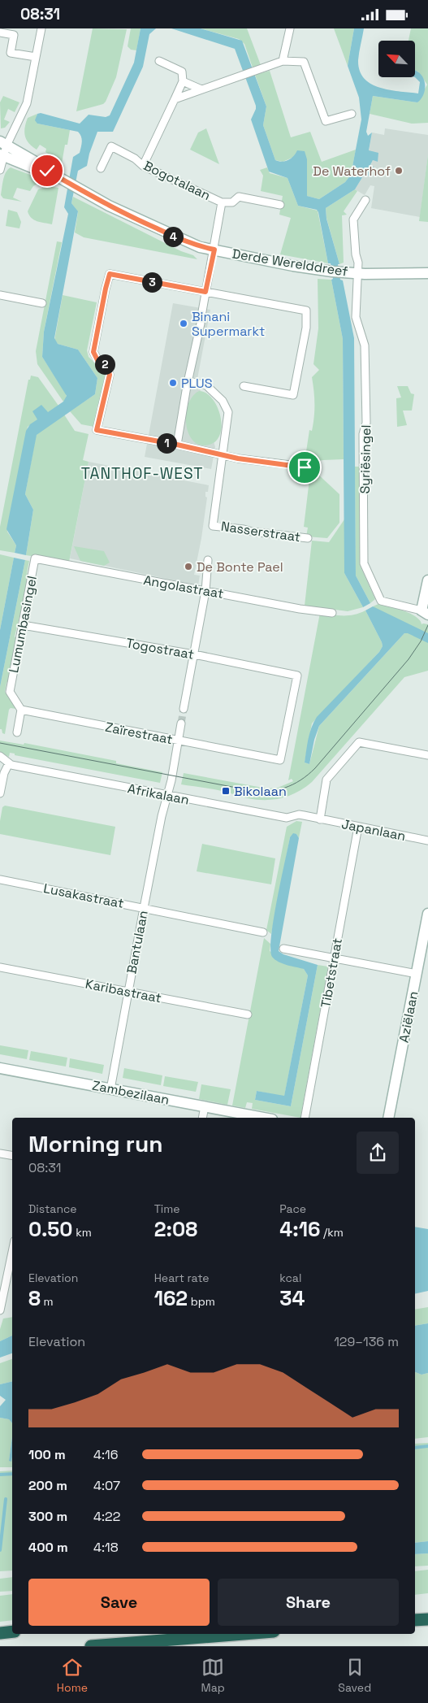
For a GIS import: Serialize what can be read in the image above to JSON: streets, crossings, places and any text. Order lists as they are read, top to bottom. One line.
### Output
{"streets":{"street":["Bogotalaan","Derde Werelddreef","Syriësingel","Nasserstraat","Angolastraat","Lumumbasingel","Togostraat","Zaïrestraat","Afrikalaan","Japanlaan","Lusakastraat","Bantulaan","Tibetstraat","Karibastraat","Aziëlaan","Zambezilaan"]},"crossings":[["Bogotalaan","Derde Werelddreef"],["Derde Werelddreef","Syriësingel"],["Angolastraat","Lumumbasingel"],["Lumumbasingel","Togostraat"],["Lumumbasingel","Zaïrestraat"],["Togostraat","Zaïrestraat"],["Afrikalaan","Japanlaan"],["Afrikalaan","Bantulaan"],["Japanlaan","Tibetstraat"],["Lusakastraat","Bantulaan"],["Bantulaan","Karibastraat"],["Bantulaan","Zambezilaan"]],"districts":["TANTHOF-WEST"],"places":{"other":["De Waterhof","Binani Supermarkt","PLUS","De Bonte Pael"],"transit":["Bikolaan"]},"north":"top left","page":{"status":"08:31","pins":["4","3","2","1"],"heading":["Morning run","08:31"],"stats":[["Distance","0.50 km"],["Time","2:08"],["Pace","4:16 /km"],["Elevation","8 m"],["Heart rate","162 bpm"],["kcal","34"]],"chart":["Elevation","129–136 m"],"list":[{"name":"100 m","note":"4:16"},{"name":"200 m","note":"4:07"},{"name":"300 m","note":"4:22"},{"name":"400 m","note":"4:18"}],"buttons":["Save","Share"],"tabs":["Home","Map","Saved"]}}
